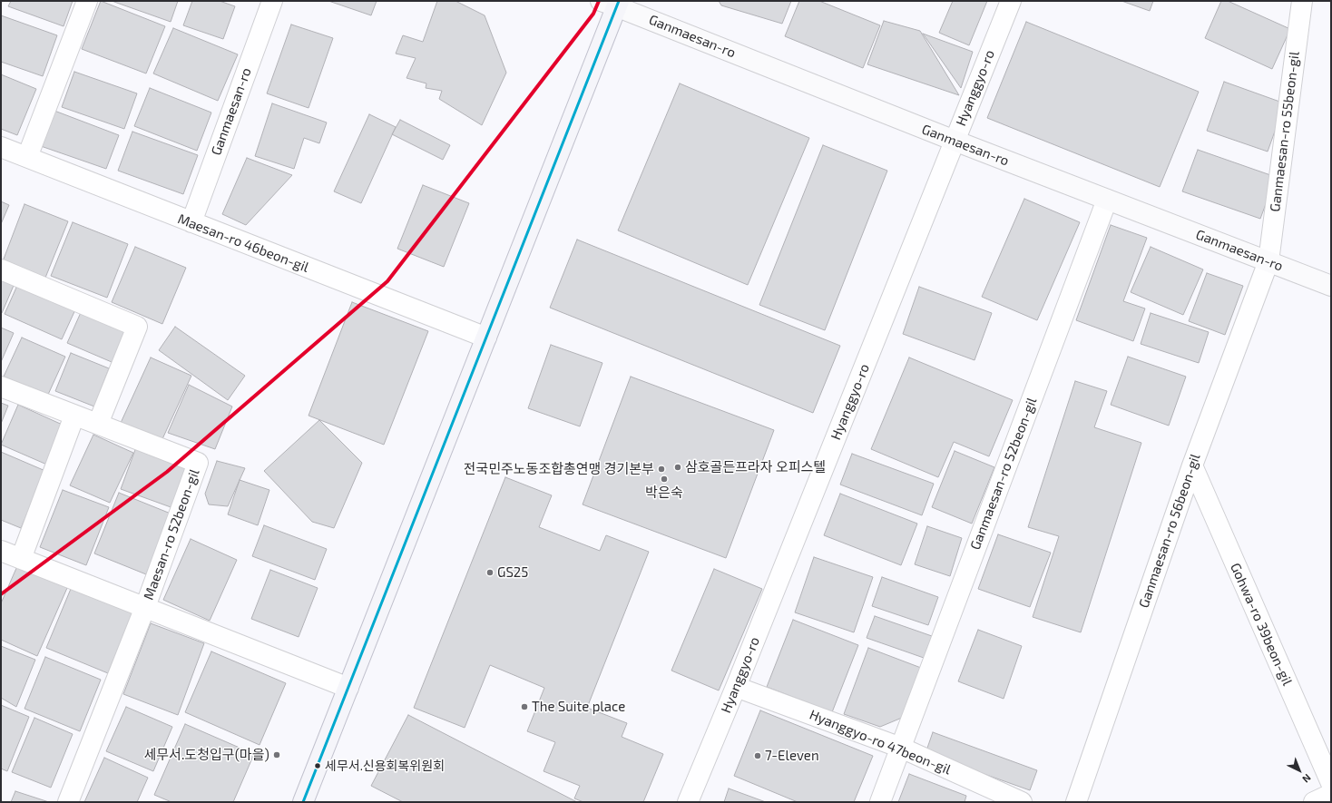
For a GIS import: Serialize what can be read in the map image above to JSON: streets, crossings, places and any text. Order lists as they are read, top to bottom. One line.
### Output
{"streets":{"street":["Ganmaesan-ro","Hyanggyo-ro","Ganmaesan-ro 55beon-gil","Maesan-ro 46beon-gil","Ganmaesan-ro 52beon-gil","Ganmaesan-ro 56beon-gil","Maesan-ro 52beon-gil","Gohwa-ro 39beon-gil","Hyanggyo-ro 47beon-gil"]},"crossings":[["Ganmaesan-ro","Hyanggyo-ro"],["Ganmaesan-ro","Ganmaesan-ro 55beon-gil"],["Ganmaesan-ro","Maesan-ro 46beon-gil"],["Ganmaesan-ro","Ganmaesan-ro 52beon-gil"],["Ganmaesan-ro","Ganmaesan-ro 56beon-gil"],["Hyanggyo-ro","Hyanggyo-ro 47beon-gil"],["Ganmaesan-ro 55beon-gil","Ganmaesan-ro 56beon-gil"],["Ganmaesan-ro 52beon-gil","Hyanggyo-ro 47beon-gil"],["Ganmaesan-ro 56beon-gil","Gohwa-ro 39beon-gil"]],"places":["삼호골든프라자 오피스텔","전국민주노동조합총연맹 경기본부","박은숙","GS25","The Suite place","세무서.도청입구(마을)","7-Eleven","세무서.신용회복위원회"],"north":"bottom right"}
